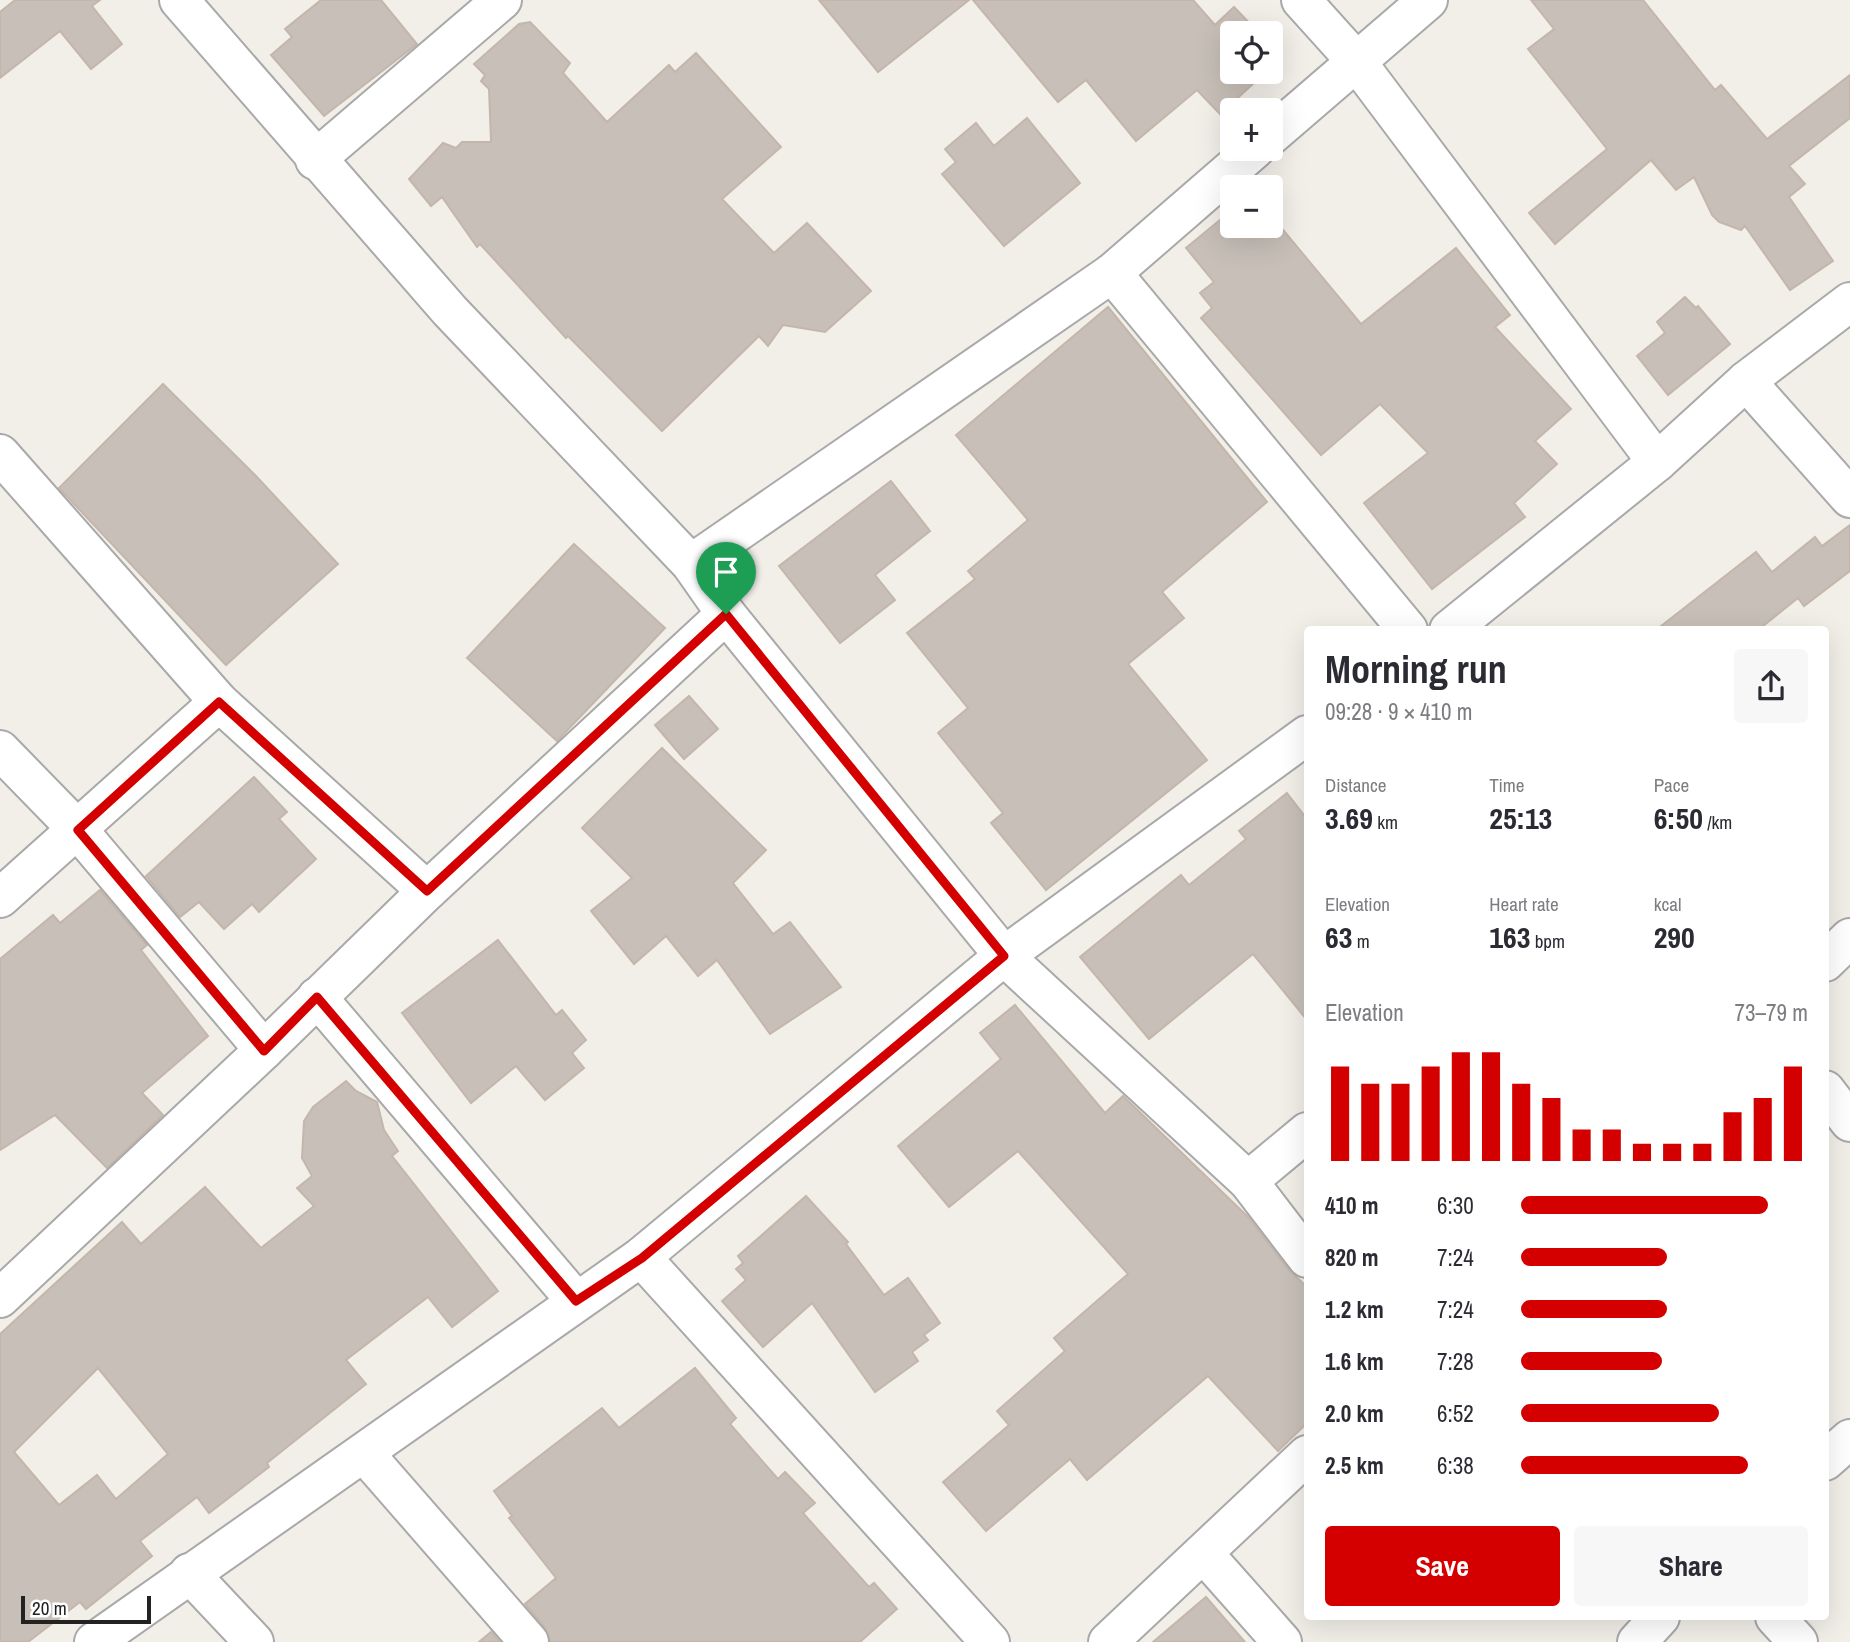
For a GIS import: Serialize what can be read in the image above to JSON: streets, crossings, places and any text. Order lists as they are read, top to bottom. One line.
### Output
{"scale_bar":"20 m","page":{"map_buttons":["+","−"],"heading":["Morning run","09:28 · 9 × 410 m"],"stats":[["Distance","3.69 km"],["Time","25:13"],["Pace","6:50 /km"],["Elevation","63 m"],["Heart rate","163 bpm"],["kcal","290"]],"chart":["Elevation","73–79 m"],"list":[{"name":"410 m","note":"6:30"},{"name":"820 m","note":"7:24"},{"name":"1.2 km","note":"7:24"},{"name":"1.6 km","note":"7:28"},{"name":"2.0 km","note":"6:52"},{"name":"2.5 km","note":"6:38"}],"buttons":["Save","Share"],"scale":"20 m"}}
